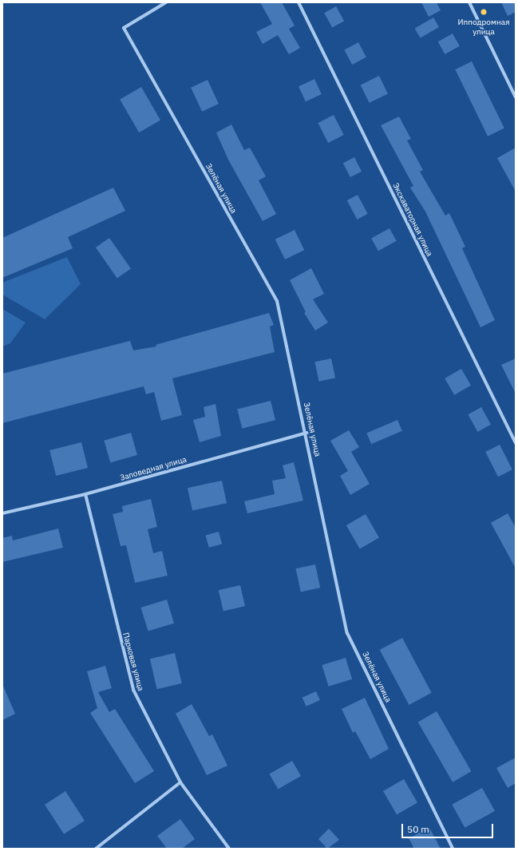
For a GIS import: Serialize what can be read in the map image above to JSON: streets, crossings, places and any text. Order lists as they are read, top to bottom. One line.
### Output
{"streets":{"street":["Зелёная улица","Экскаваторная улица","Заповедная улица","Парковая улица"]},"crossings":[["Зелёная улица","Заповедная улица"],["Заповедная улица","Парковая улица"]],"places":["Ипподромная улица"],"scale_bar":"50 m"}
